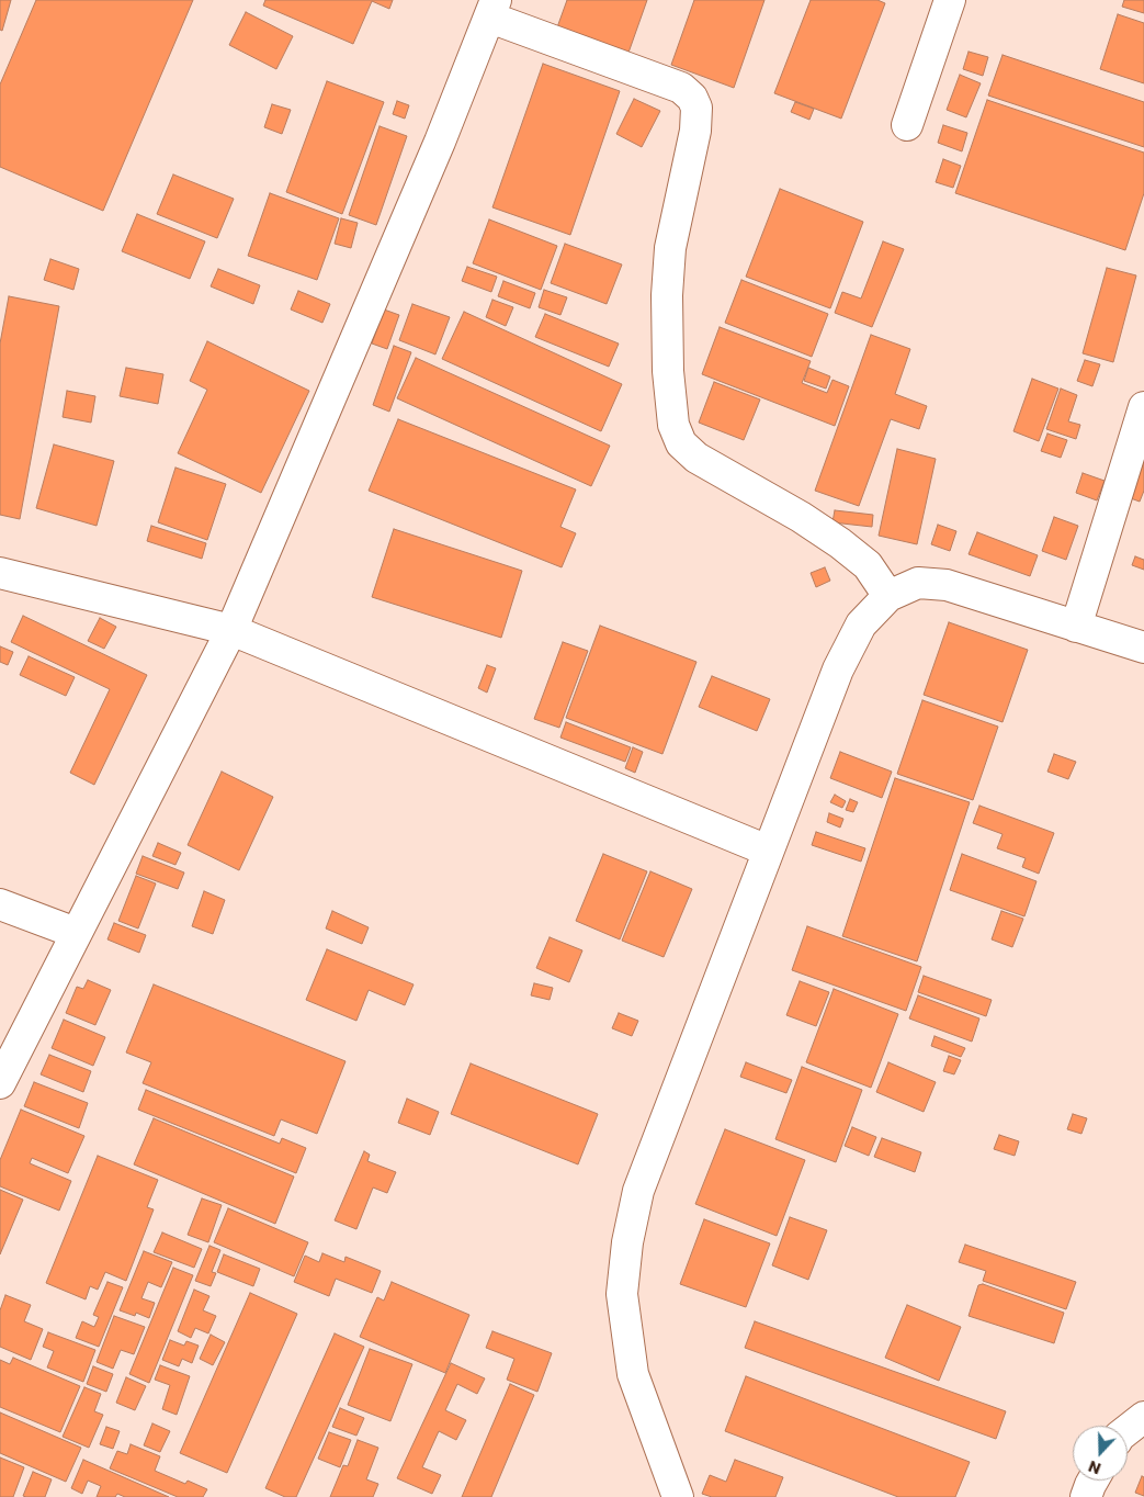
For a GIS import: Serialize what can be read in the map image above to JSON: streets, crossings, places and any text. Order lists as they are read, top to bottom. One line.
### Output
{"north":"bottom"}
